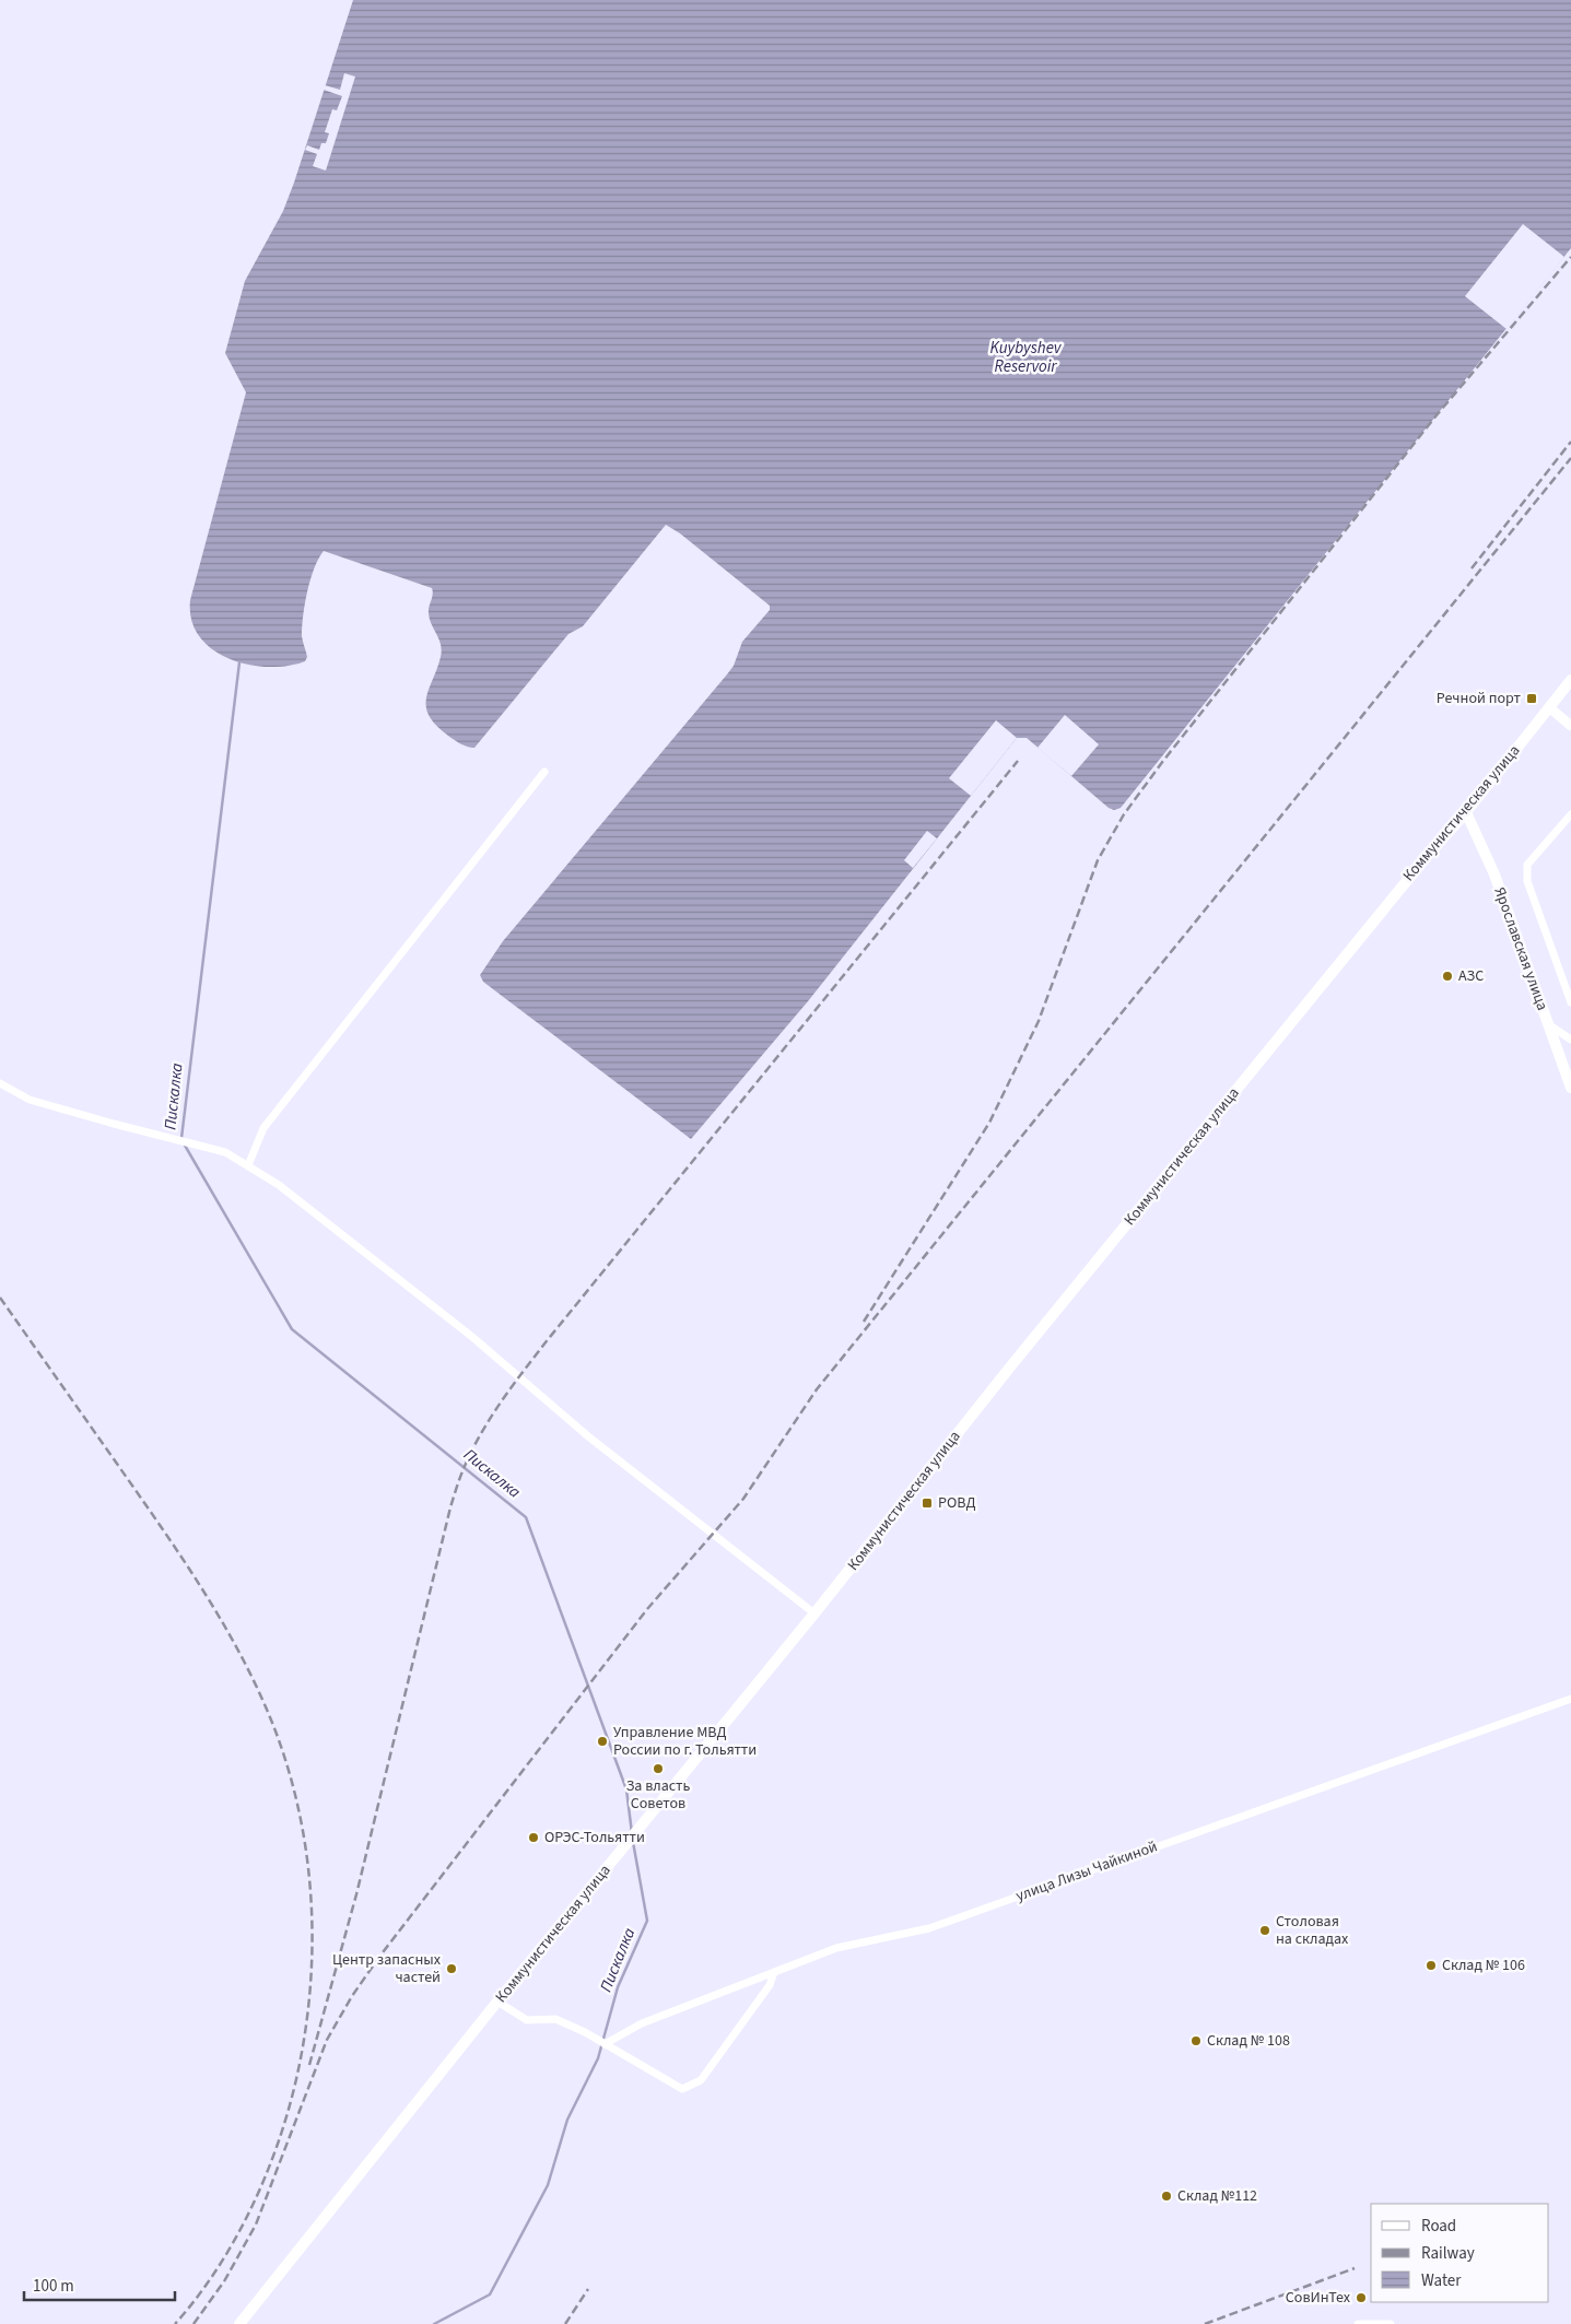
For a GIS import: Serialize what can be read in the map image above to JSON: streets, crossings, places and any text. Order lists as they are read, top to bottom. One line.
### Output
{"streets":{"main road":["Коммунистическая улица","Ярославская улица"],"street":["улица Лизы Чайкиной"]},"crossings":[["Коммунистическая улица","Ярославская улица"]],"water":["Kuybyshev Reservoir","Пискалка"],"places":{"transit":["Речной порт","РОВД"],"other":["АЗС","Управление МВД России по г. Тольятти","За власть Советов","ОРЭС-Тольятти","Столовая на складах","Склад № 106","Центр запасных частей","Склад № 108","Склад №112","СовИнТех"]},"legend":["Road","Railway","Water"],"scale_bar":"100 m"}
